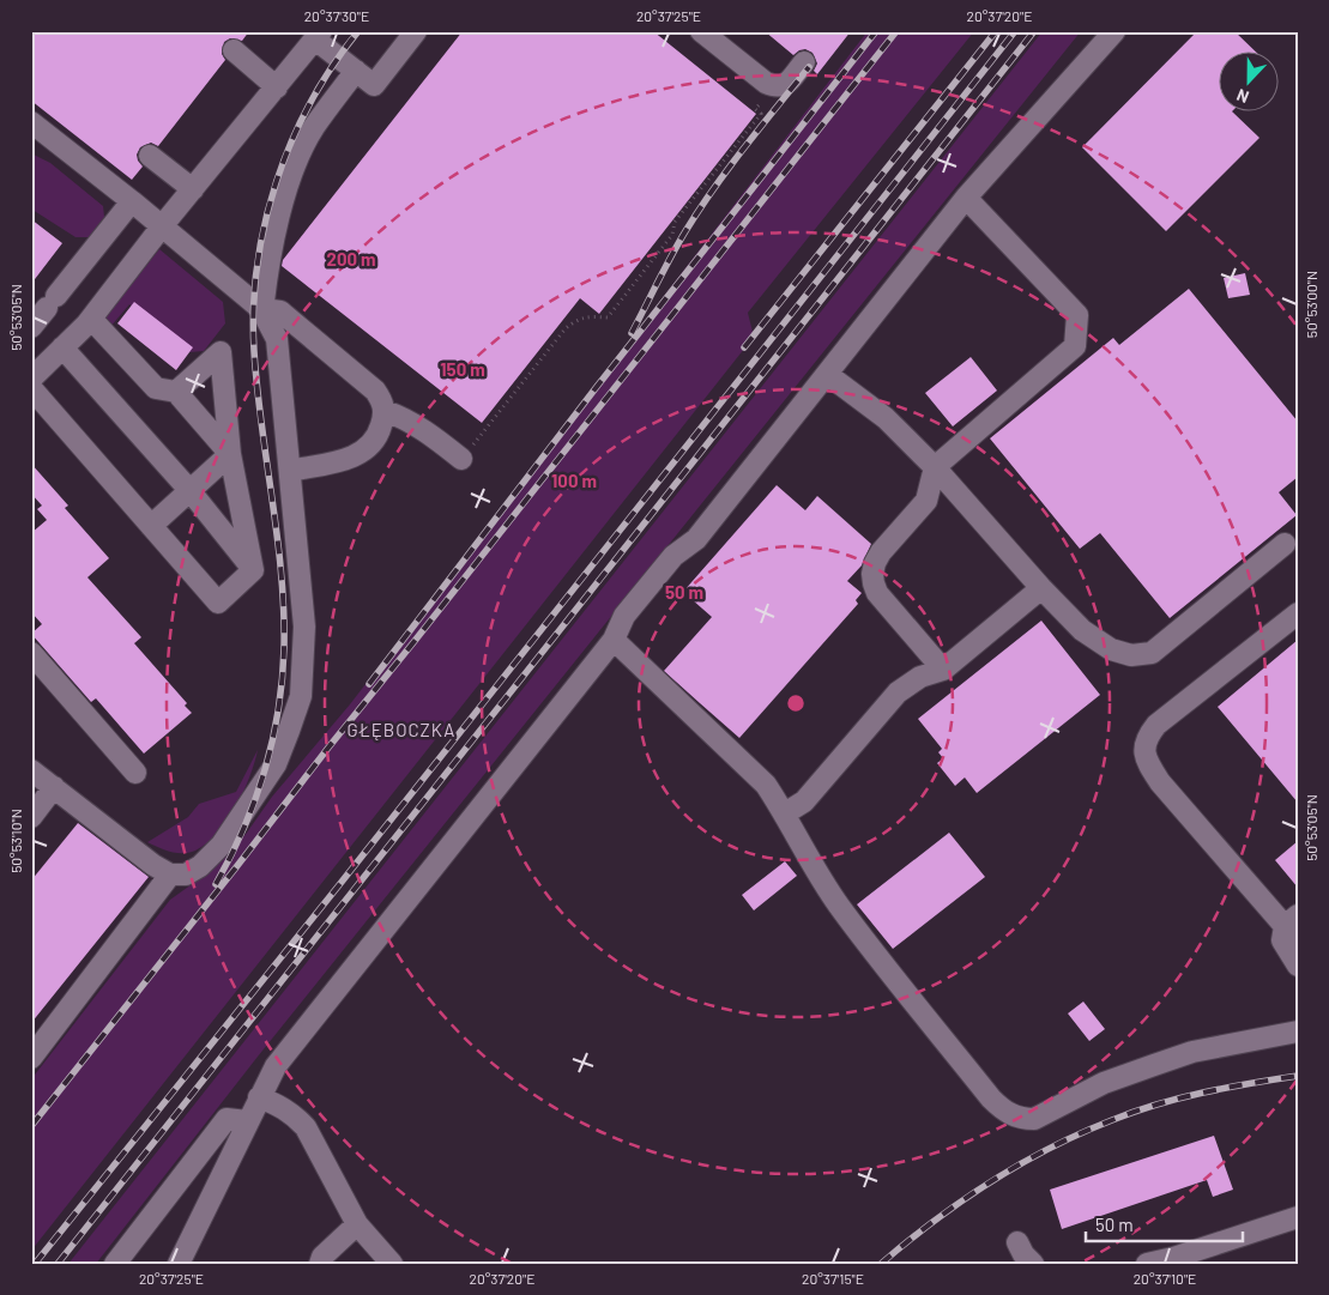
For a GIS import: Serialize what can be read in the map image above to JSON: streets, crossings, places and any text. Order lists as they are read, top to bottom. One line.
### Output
{"districts":["GŁĘBOCZKA"],"scale_bar":"50 m","north":"bottom","coordinates":["20°37'30\"E","20°37'25\"E","20°37'20\"E","50°53'00\"N","50°53'05\"N","50°53'10\"N","20°37'15\"E","20°37'10\"E"],"rings":["200 m","150 m","100 m","50 m"]}
